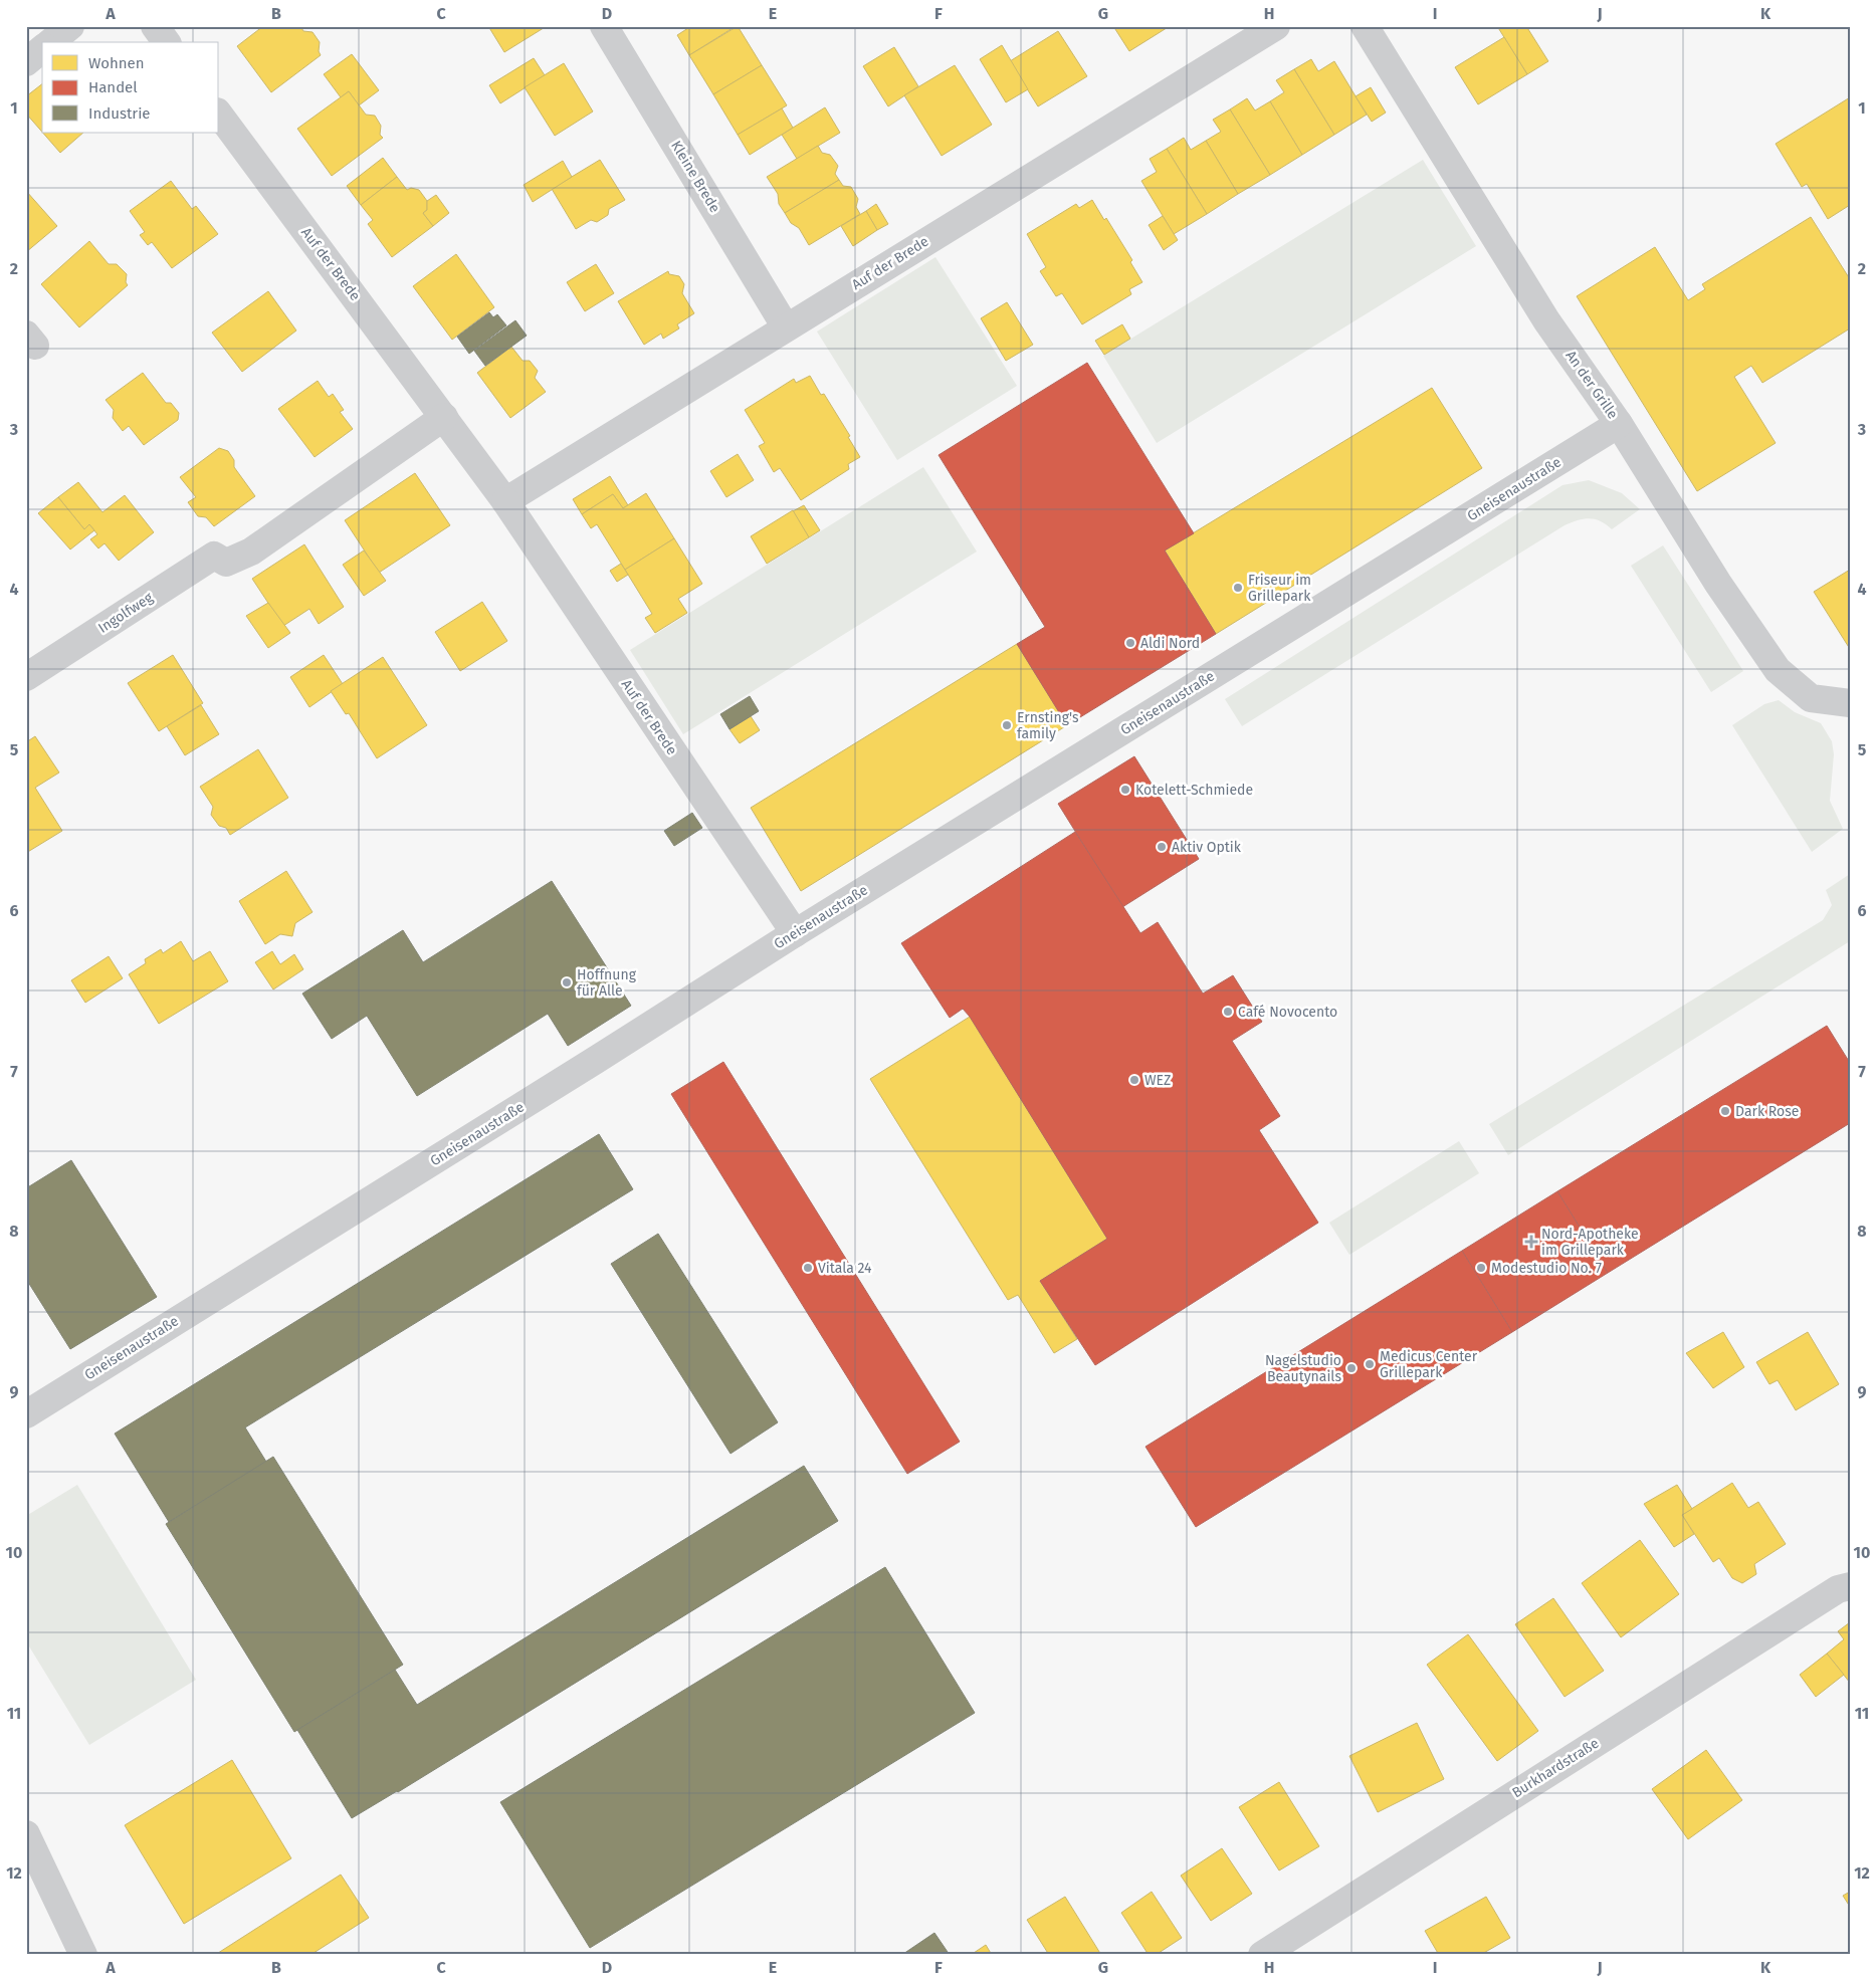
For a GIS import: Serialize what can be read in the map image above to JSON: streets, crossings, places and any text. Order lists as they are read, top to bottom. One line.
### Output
{"streets":{"street":["Kleine Brede","Auf der Brede","An der Grille","Gneisenaustraße","Ingolfweg","Burkhardstraße"]},"crossings":[["Kleine Brede","Auf der Brede"],["Auf der Brede","Gneisenaustraße"],["Auf der Brede","Ingolfweg"],["An der Grille","Gneisenaustraße"]],"places":{"other":["Friseur im Grillepark","Aldi Nord","Ernsting's family","Kotelett-Schmiede","Aktiv Optik","Hoffnung für Alle","Café Novocento","WEZ","Dark Rose","Vitala 24","Modestudio No. 7","Medicus Center Grillepark","Nagelstudio Beautynails"],"health":["Nord-Apotheke im Grillepark"]},"legend":["Wohnen","Handel","Industrie"],"grid":{"columns":["A","B","C","D","E","F","G","H","I","J","K"],"rows":["1","2","3","4","5","6","7","8","9","10","11","12"]}}
